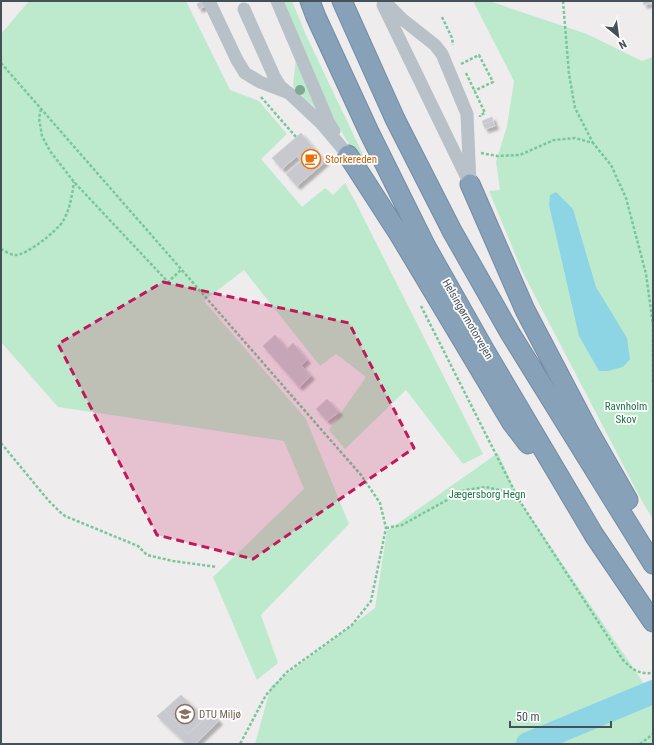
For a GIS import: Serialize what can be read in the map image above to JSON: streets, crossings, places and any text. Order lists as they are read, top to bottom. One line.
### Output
{"streets":{"highway":["Helsingørmotorvejen"]},"parks":["Ravnholm Skov","Jægersborg Hegn"],"places":{"cafe":["Storkereden"],"school or university":["DTU Miljø"]},"scale_bar":"50 m","north":"bottom right"}
